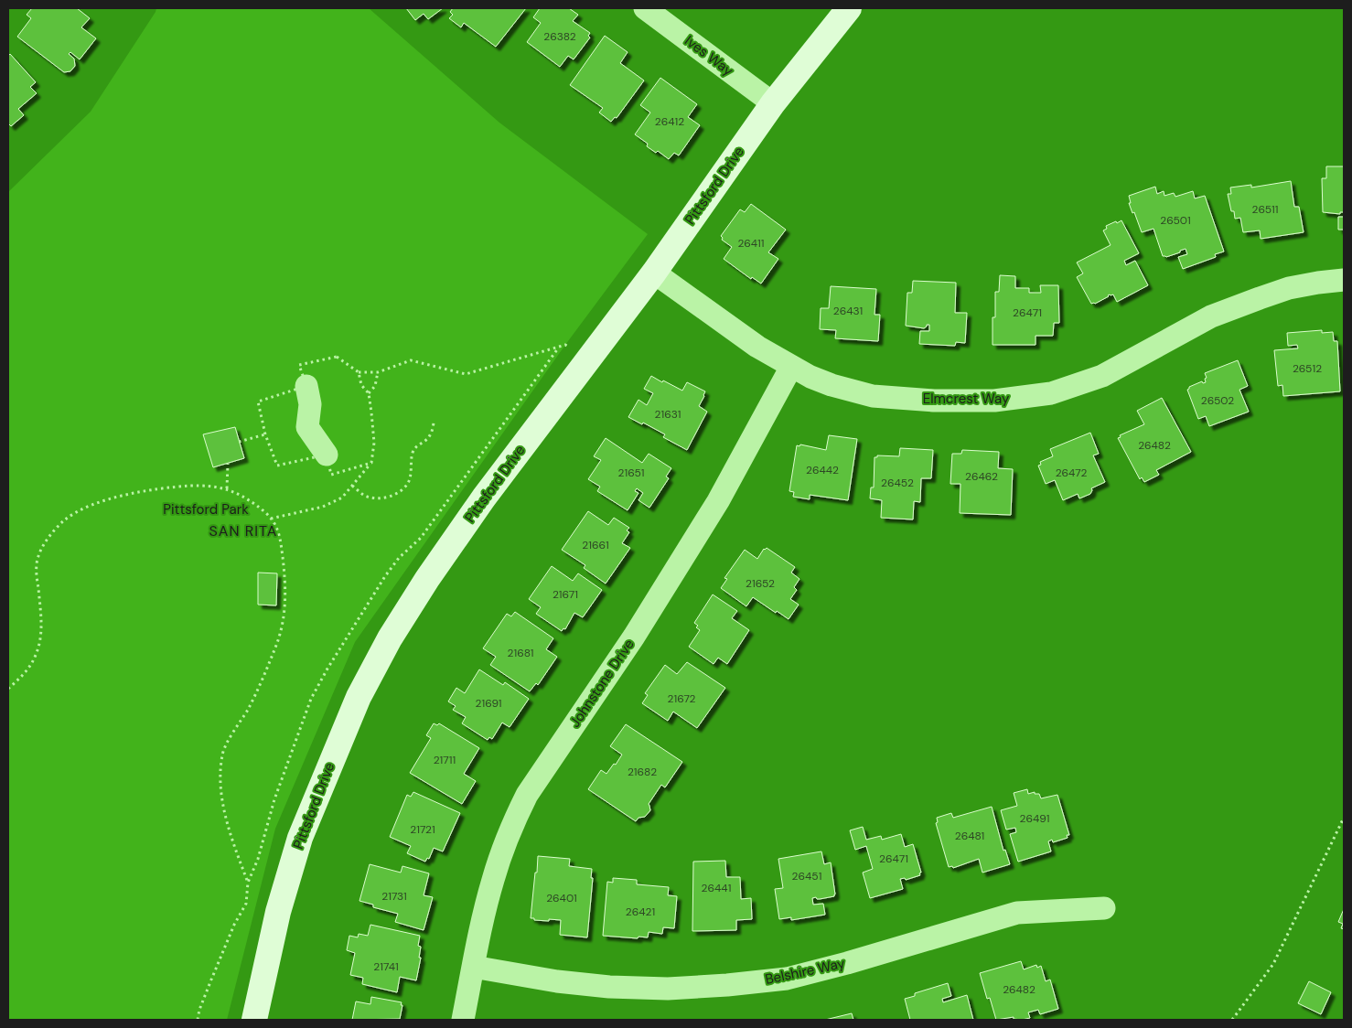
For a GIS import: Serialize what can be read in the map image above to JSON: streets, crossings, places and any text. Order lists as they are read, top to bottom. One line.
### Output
{"streets":{"street":["Ives Way","Pittsford Drive","Elmcrest Way","Johnstone Drive","Belshire Way"]},"crossings":[["Ives Way","Pittsford Drive"],["Pittsford Drive","Elmcrest Way"],["Elmcrest Way","Johnstone Drive"],["Johnstone Drive","Belshire Way"]],"districts":["SAN RITA"],"parks":["Pittsford Park"],"house_numbers":["26382","26412","26511","26501","26411","26431","26471","26512","26502","21631","26482","26442","21651","26472","26462","26452","21661","21652","21671","21681","21672","21691","21711","21682","26491","21721","26481","26471","26451","26441","21731","26401","26421","21741","26482"]}
